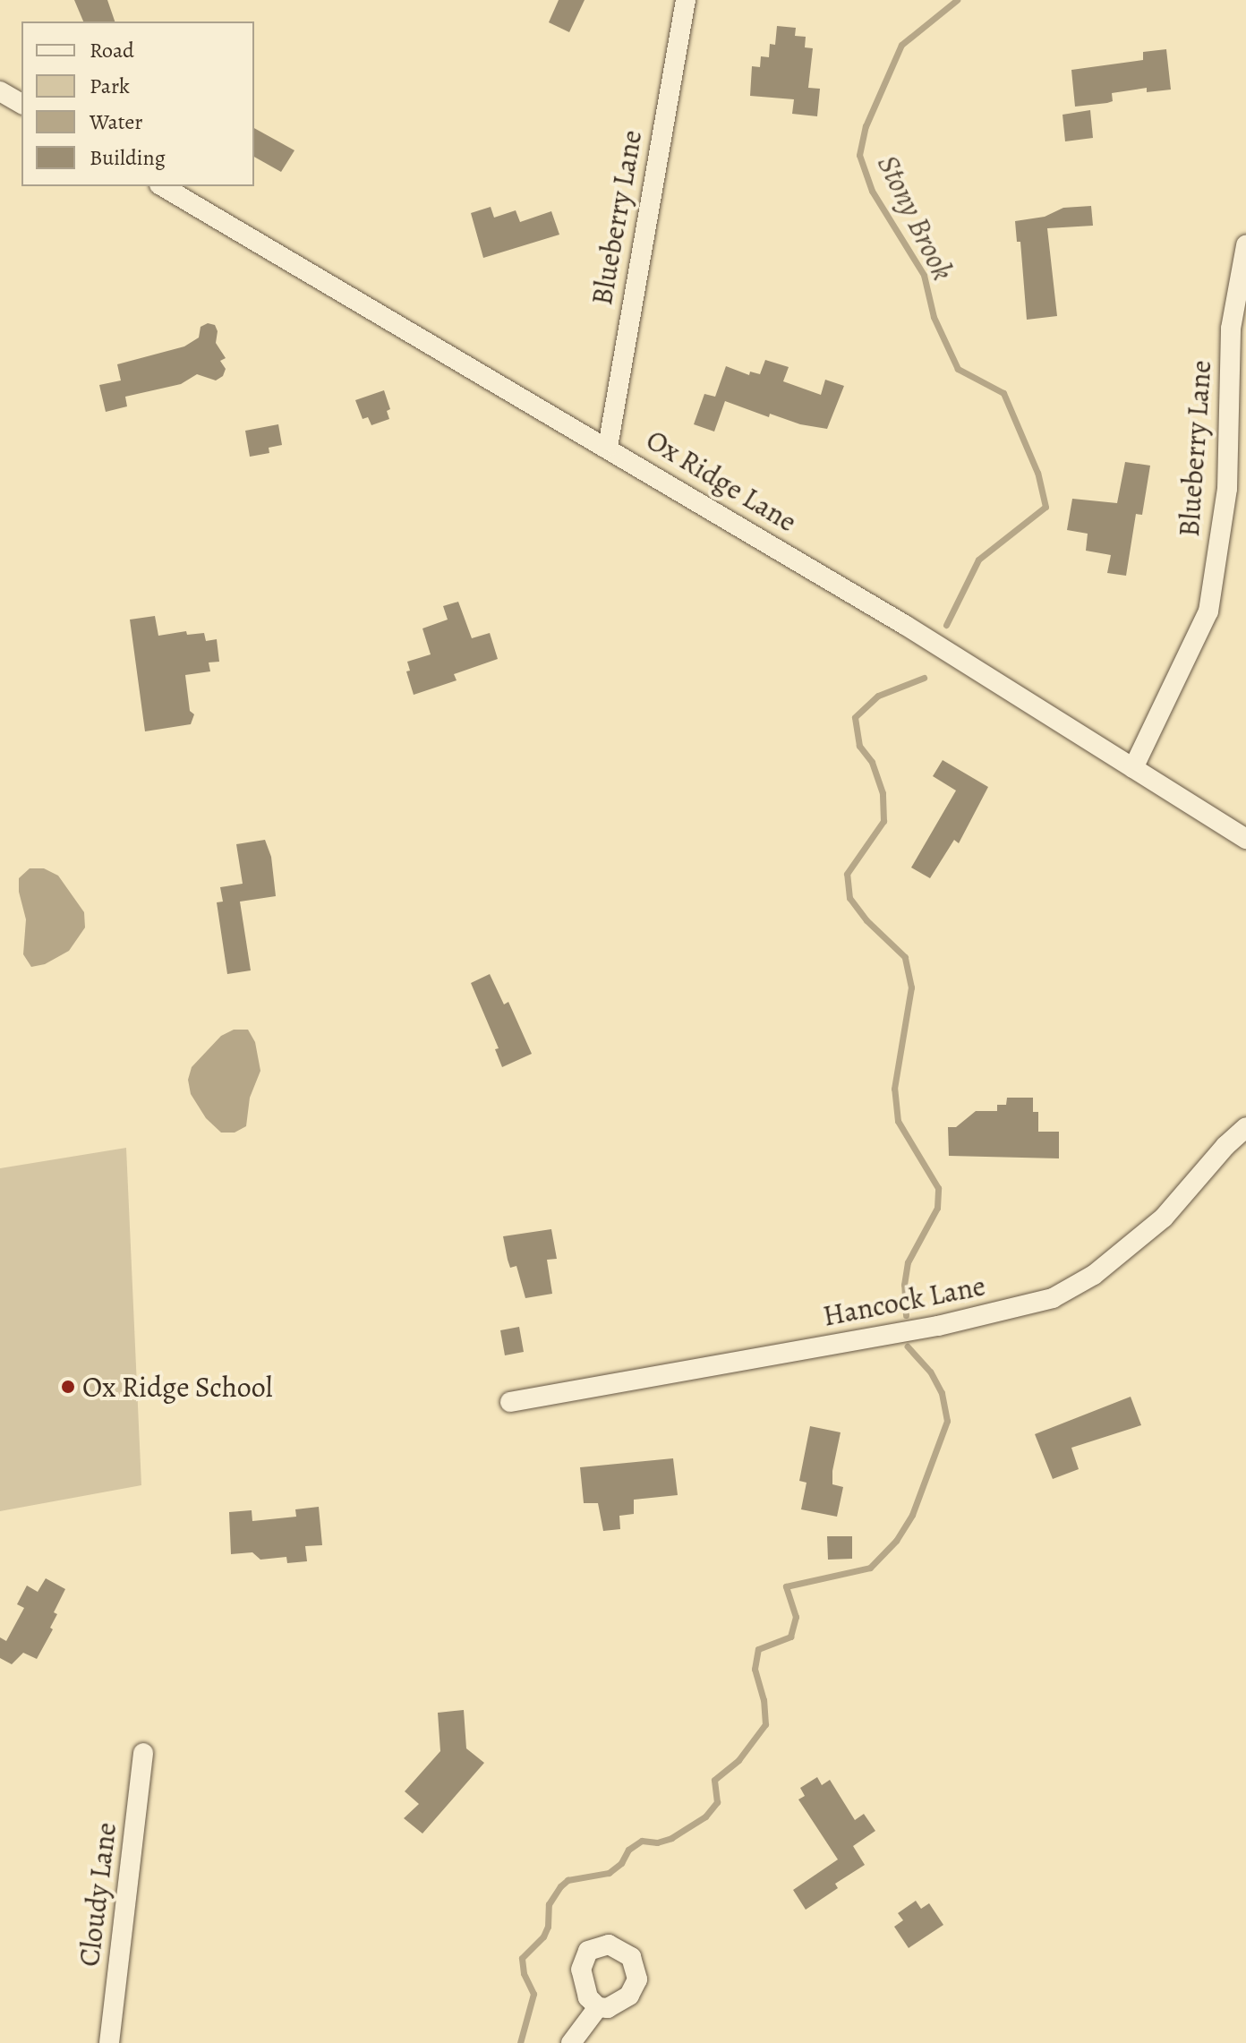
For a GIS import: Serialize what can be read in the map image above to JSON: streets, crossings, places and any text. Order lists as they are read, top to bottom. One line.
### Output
{"streets":{"street":["Blueberry Lane","Ox Ridge Lane","Hancock Lane","Cloudy Lane"]},"crossings":[["Blueberry Lane","Ox Ridge Lane"]],"water":["Stony Brook"],"places":["Ox Ridge School"],"legend":["Road","Park","Water","Building"]}
